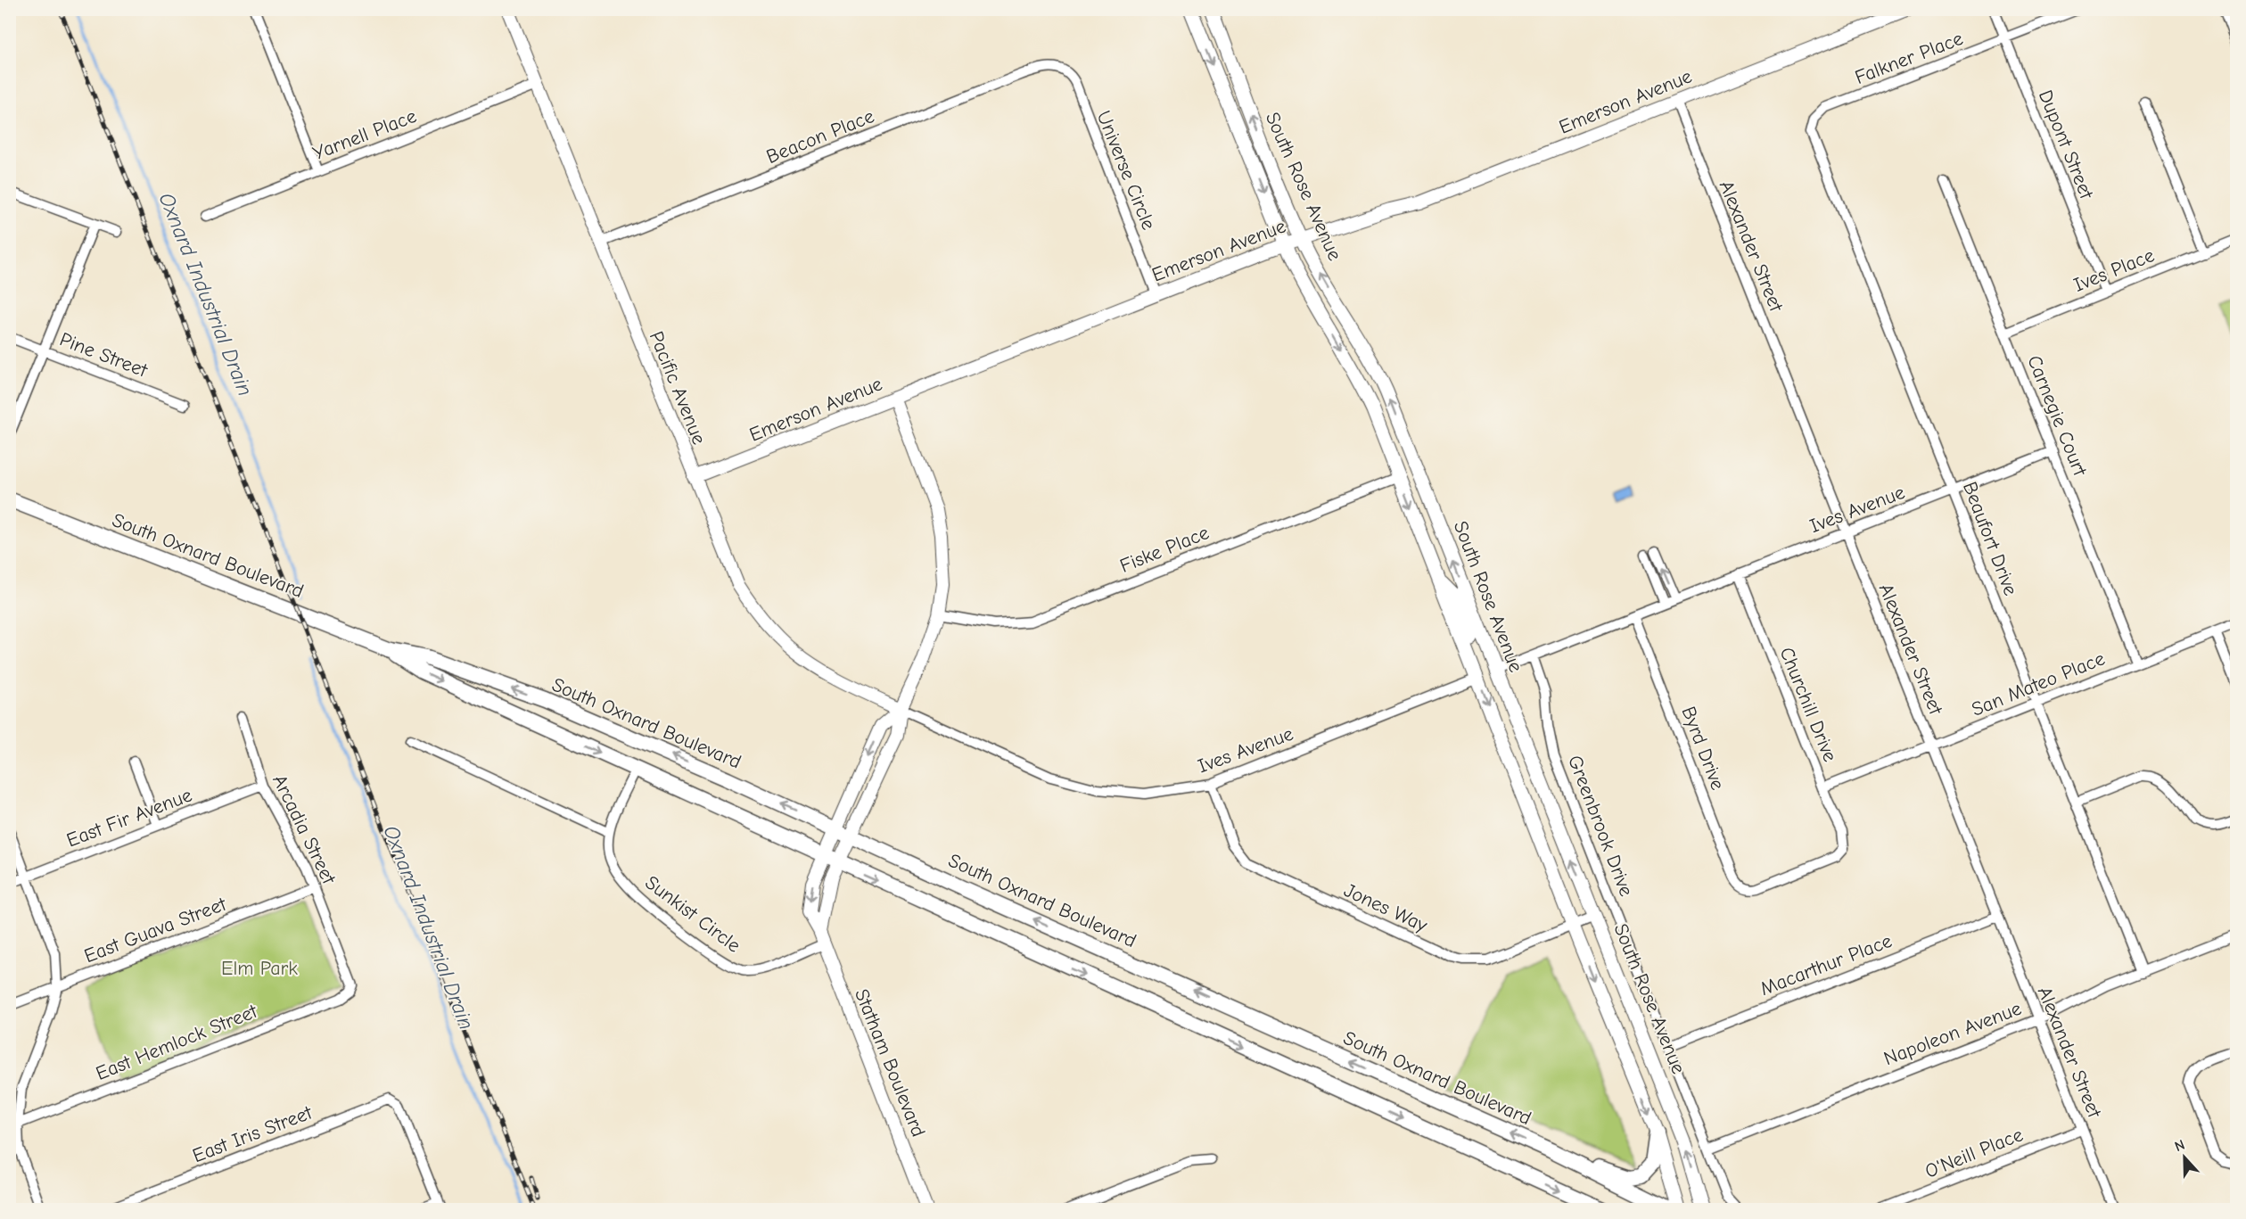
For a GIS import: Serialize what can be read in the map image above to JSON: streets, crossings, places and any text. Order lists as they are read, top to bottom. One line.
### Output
{"streets":{"main road":["South Rose Avenue","South Oxnard Boulevard"],"street":["Falkner Place","Emerson Avenue","Yarnell Place","Beacon Place","Dupont Street","Universe Circle","Alexander Street","Ives Place","Pine Street","Pacific Avenue","Carnegie Court","Ives Avenue","Beaufort Drive","Fiske Place","San Mateo Place","Churchill Drive","Byrd Drive","East Fir Avenue","Greenbrook Drive","Arcadia Street","Jones Way","Sunkist Circle","East Guava Street","Macarthur Place","Napoleon Avenue","East Hemlock Street","Statham Boulevard","East Iris Street","O'Neill Place"]},"crossings":[["Falkner Place","Dupont Street"],["Falkner Place","Beaufort Drive"],["Emerson Avenue","Universe Circle"],["Emerson Avenue","South Rose Avenue"],["Emerson Avenue","Alexander Street"],["Emerson Avenue","Pacific Avenue"],["Emerson Avenue","Statham Boulevard"],["Yarnell Place","Pacific Avenue"],["Beacon Place","Universe Circle"],["Beacon Place","Pacific Avenue"],["Dupont Street","Ives Place"],["South Rose Avenue","Ives Avenue"],["South Rose Avenue","Fiske Place"],["South Rose Avenue","Jones Way"],["Alexander Street","Ives Avenue"],["Alexander Street","San Mateo Place"],["Alexander Street","Macarthur Place"],["Alexander Street","Napoleon Avenue"],["Alexander Street","O'Neill Place"],["Ives Place","Carnegie Court"],["Pacific Avenue","Ives Avenue"],["Pacific Avenue","Statham Boulevard"],["Carnegie Court","Ives Avenue"],["Carnegie Court","San Mateo Place"],["Ives Avenue","Beaufort Drive"],["Ives Avenue","Churchill Drive"],["Ives Avenue","Byrd Drive"],["Ives Avenue","Greenbrook Drive"],["Ives Avenue","Jones Way"],["Ives Avenue","Statham Boulevard"],["Beaufort Drive","San Mateo Place"],["Beaufort Drive","Napoleon Avenue"],["Fiske Place","Statham Boulevard"],["South Oxnard Boulevard","Sunkist Circle"],["South Oxnard Boulevard","Statham Boulevard"],["San Mateo Place","Churchill Drive"],["Churchill Drive","Byrd Drive"],["East Fir Avenue","Arcadia Street"],["Greenbrook Drive","Macarthur Place"],["Greenbrook Drive","Napoleon Avenue"],["Arcadia Street","East Guava Street"],["Arcadia Street","East Hemlock Street"],["Sunkist Circle","Statham Boulevard"]],"water":["Oxnard Industrial Drain"],"parks":["Elm Park"],"north":"top"}
